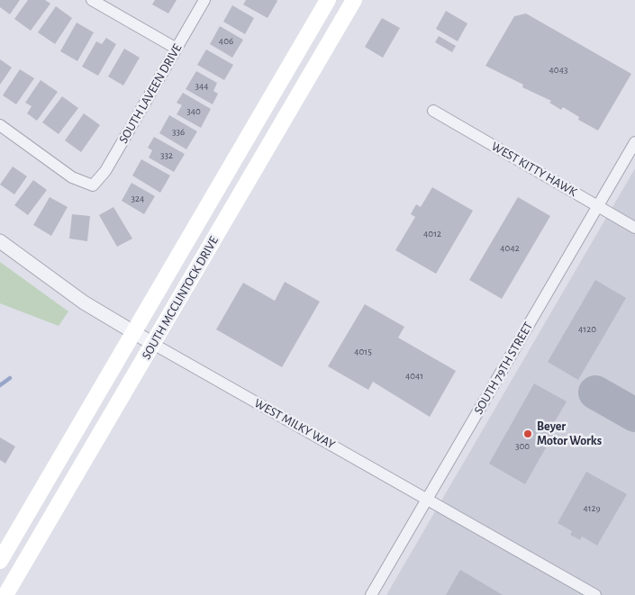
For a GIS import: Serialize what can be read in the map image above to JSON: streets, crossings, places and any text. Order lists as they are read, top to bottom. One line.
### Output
{"streets":{"main road":["SOUTH MCCLINTOCK DRIVE"],"street":["SOUTH LAVEEN DRIVE","WEST KITTY HAWK","SOUTH 79TH STREET","WEST MILKY WAY"]},"crossings":[["WEST KITTY HAWK","SOUTH 79TH STREET"],["SOUTH MCCLINTOCK DRIVE","WEST MILKY WAY"],["SOUTH 79TH STREET","WEST MILKY WAY"]],"places":["Beyer Motor Works"],"house_numbers":["406","4043","344","340","336","332","324","4012","4042","4120","4015","4041","300","4129"]}
